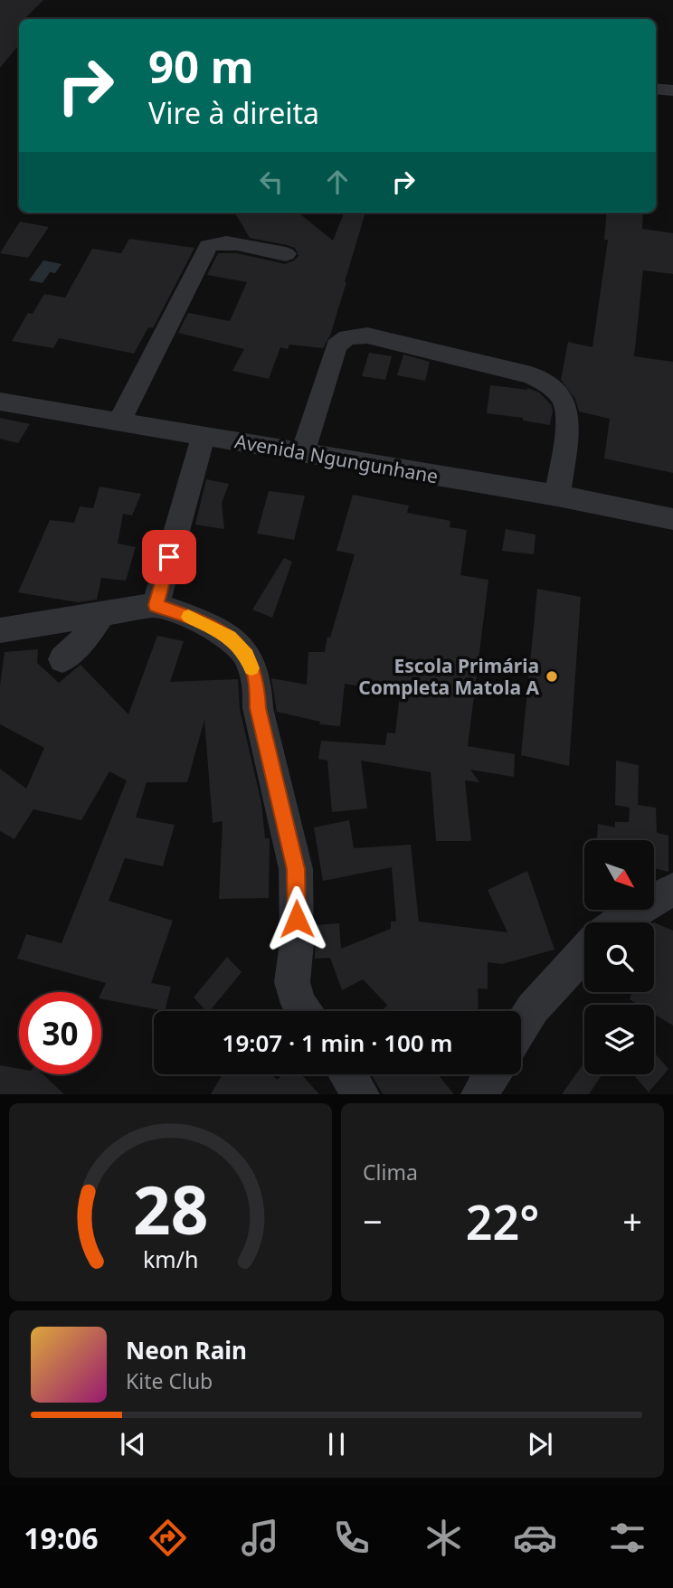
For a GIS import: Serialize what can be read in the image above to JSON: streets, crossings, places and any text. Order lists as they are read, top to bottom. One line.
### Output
{"streets":{"street":["Avenida Ngungunhane"]},"places":["Escola Primária Completa Matola A"],"north":"bottom right","page":{"turn":["90 m","Vire à direita"],"limit":"30","trip":"19:07 · 1 min · 100 m","tile":"Clima","heat":["−","22°","+"],"song":["Neon Rain","Kite Club"],"tabs":"19:06","gauge":["28","km/h"]}}
